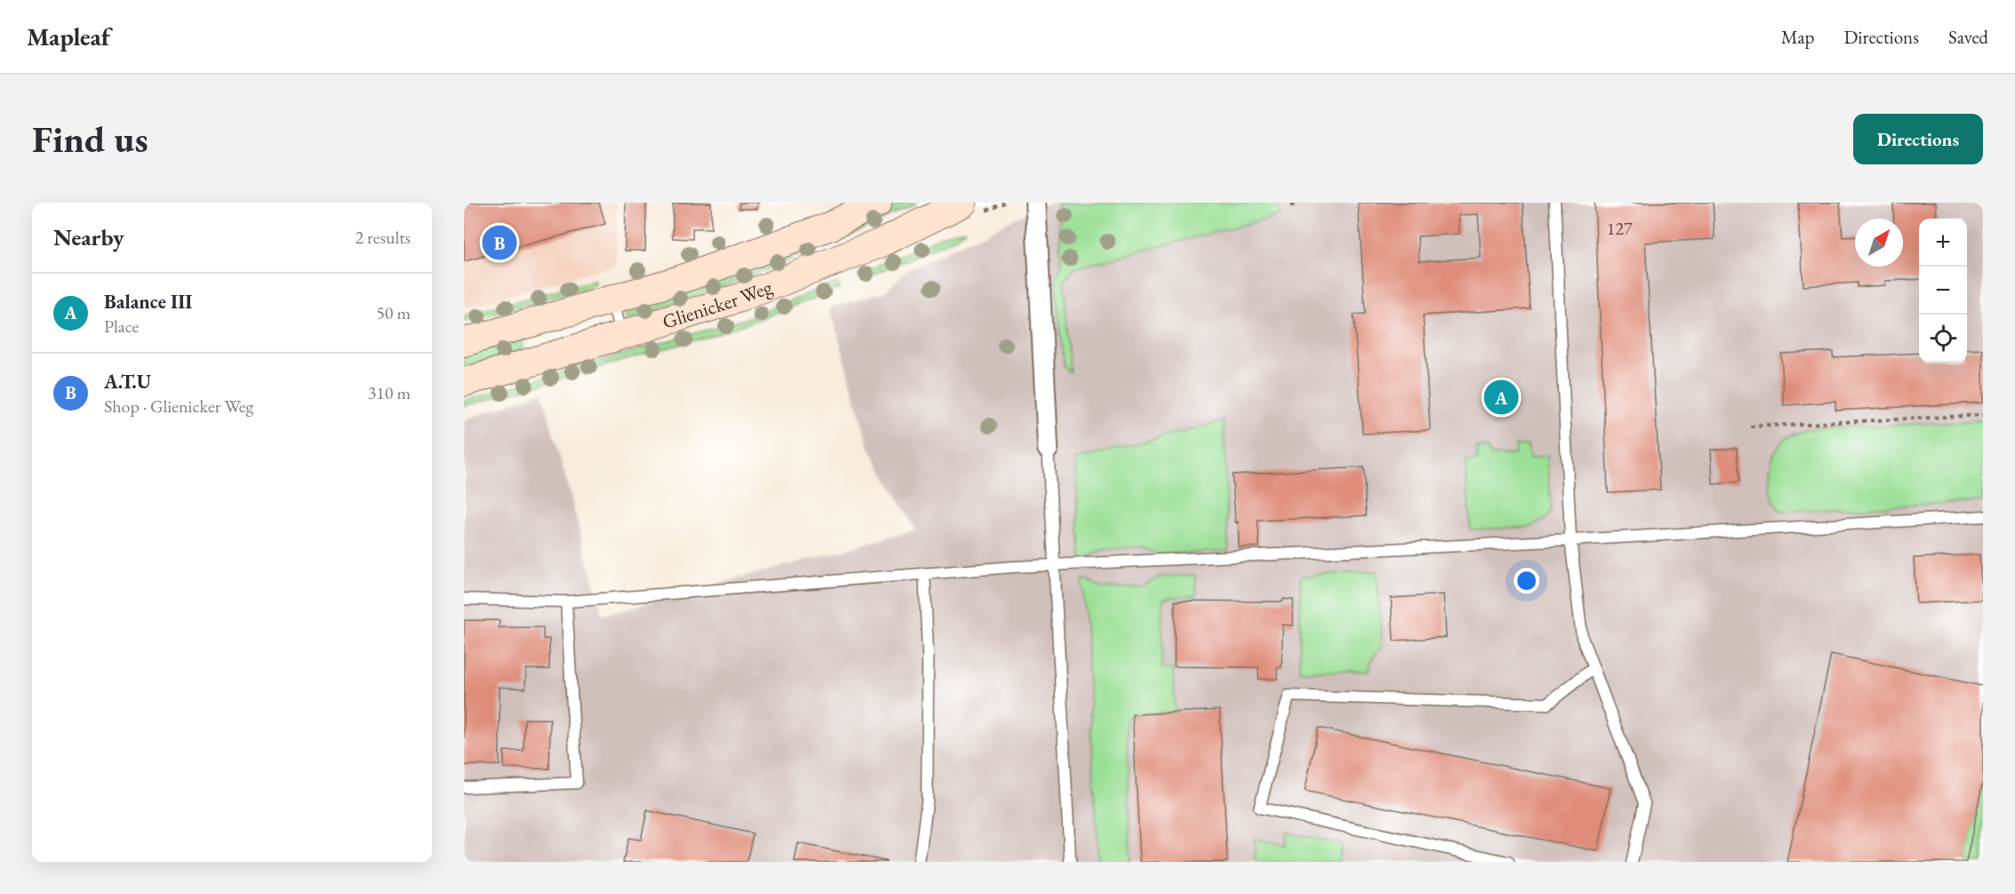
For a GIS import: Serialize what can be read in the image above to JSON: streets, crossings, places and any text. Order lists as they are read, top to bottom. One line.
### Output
{"streets":{"main road":["Glienicker Weg"]},"house_numbers":["127"],"north":"top right","page":{"header":"Mapleaf","nav":["Map","Directions","Saved"],"buttons":"Directions","title":"Find us","heading":["Nearby","2 results"],"map_buttons":["+","−"],"pins":["B","A"],"list":[{"mark":"A","name":"Balance III","note":"Place","value":"50 m"},{"mark":"B","name":"A.T.U","note":"Shop · Glienicker Weg","value":"310 m"}]}}
